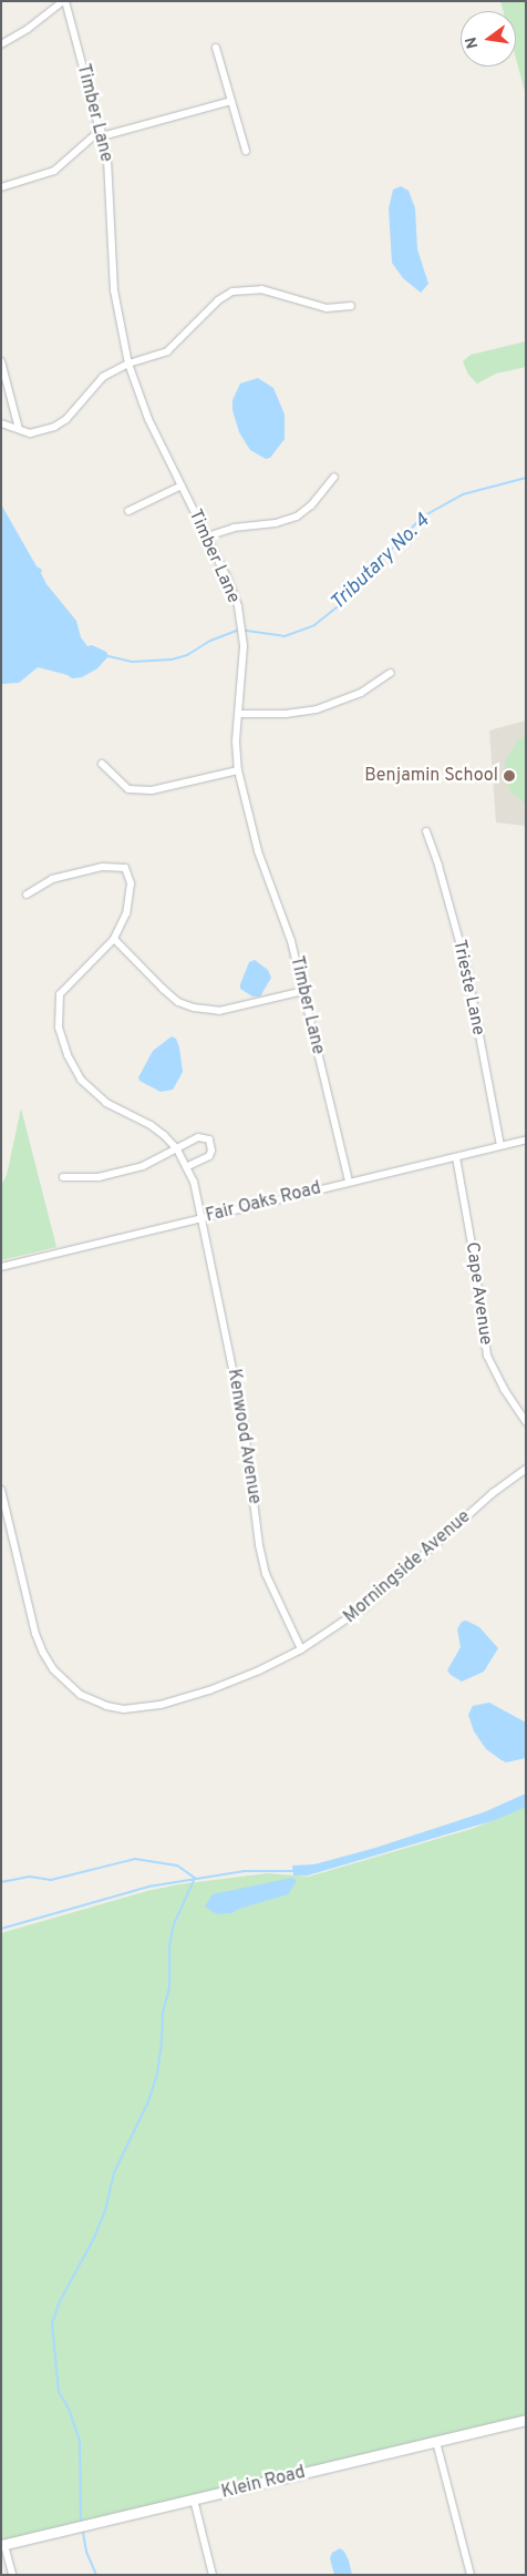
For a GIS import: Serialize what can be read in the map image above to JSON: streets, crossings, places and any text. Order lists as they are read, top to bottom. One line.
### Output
{"streets":{"street":["Timber Lane","Trieste Lane","Fair Oaks Road","Cape Avenue","Kenwood Avenue","Morningside Avenue","Klein Road"]},"crossings":[["Timber Lane","Fair Oaks Road"],["Trieste Lane","Fair Oaks Road"],["Fair Oaks Road","Cape Avenue"],["Fair Oaks Road","Kenwood Avenue"],["Kenwood Avenue","Morningside Avenue"]],"water":["Tributary No. 4"],"places":["Benjamin School"],"north":"left"}
